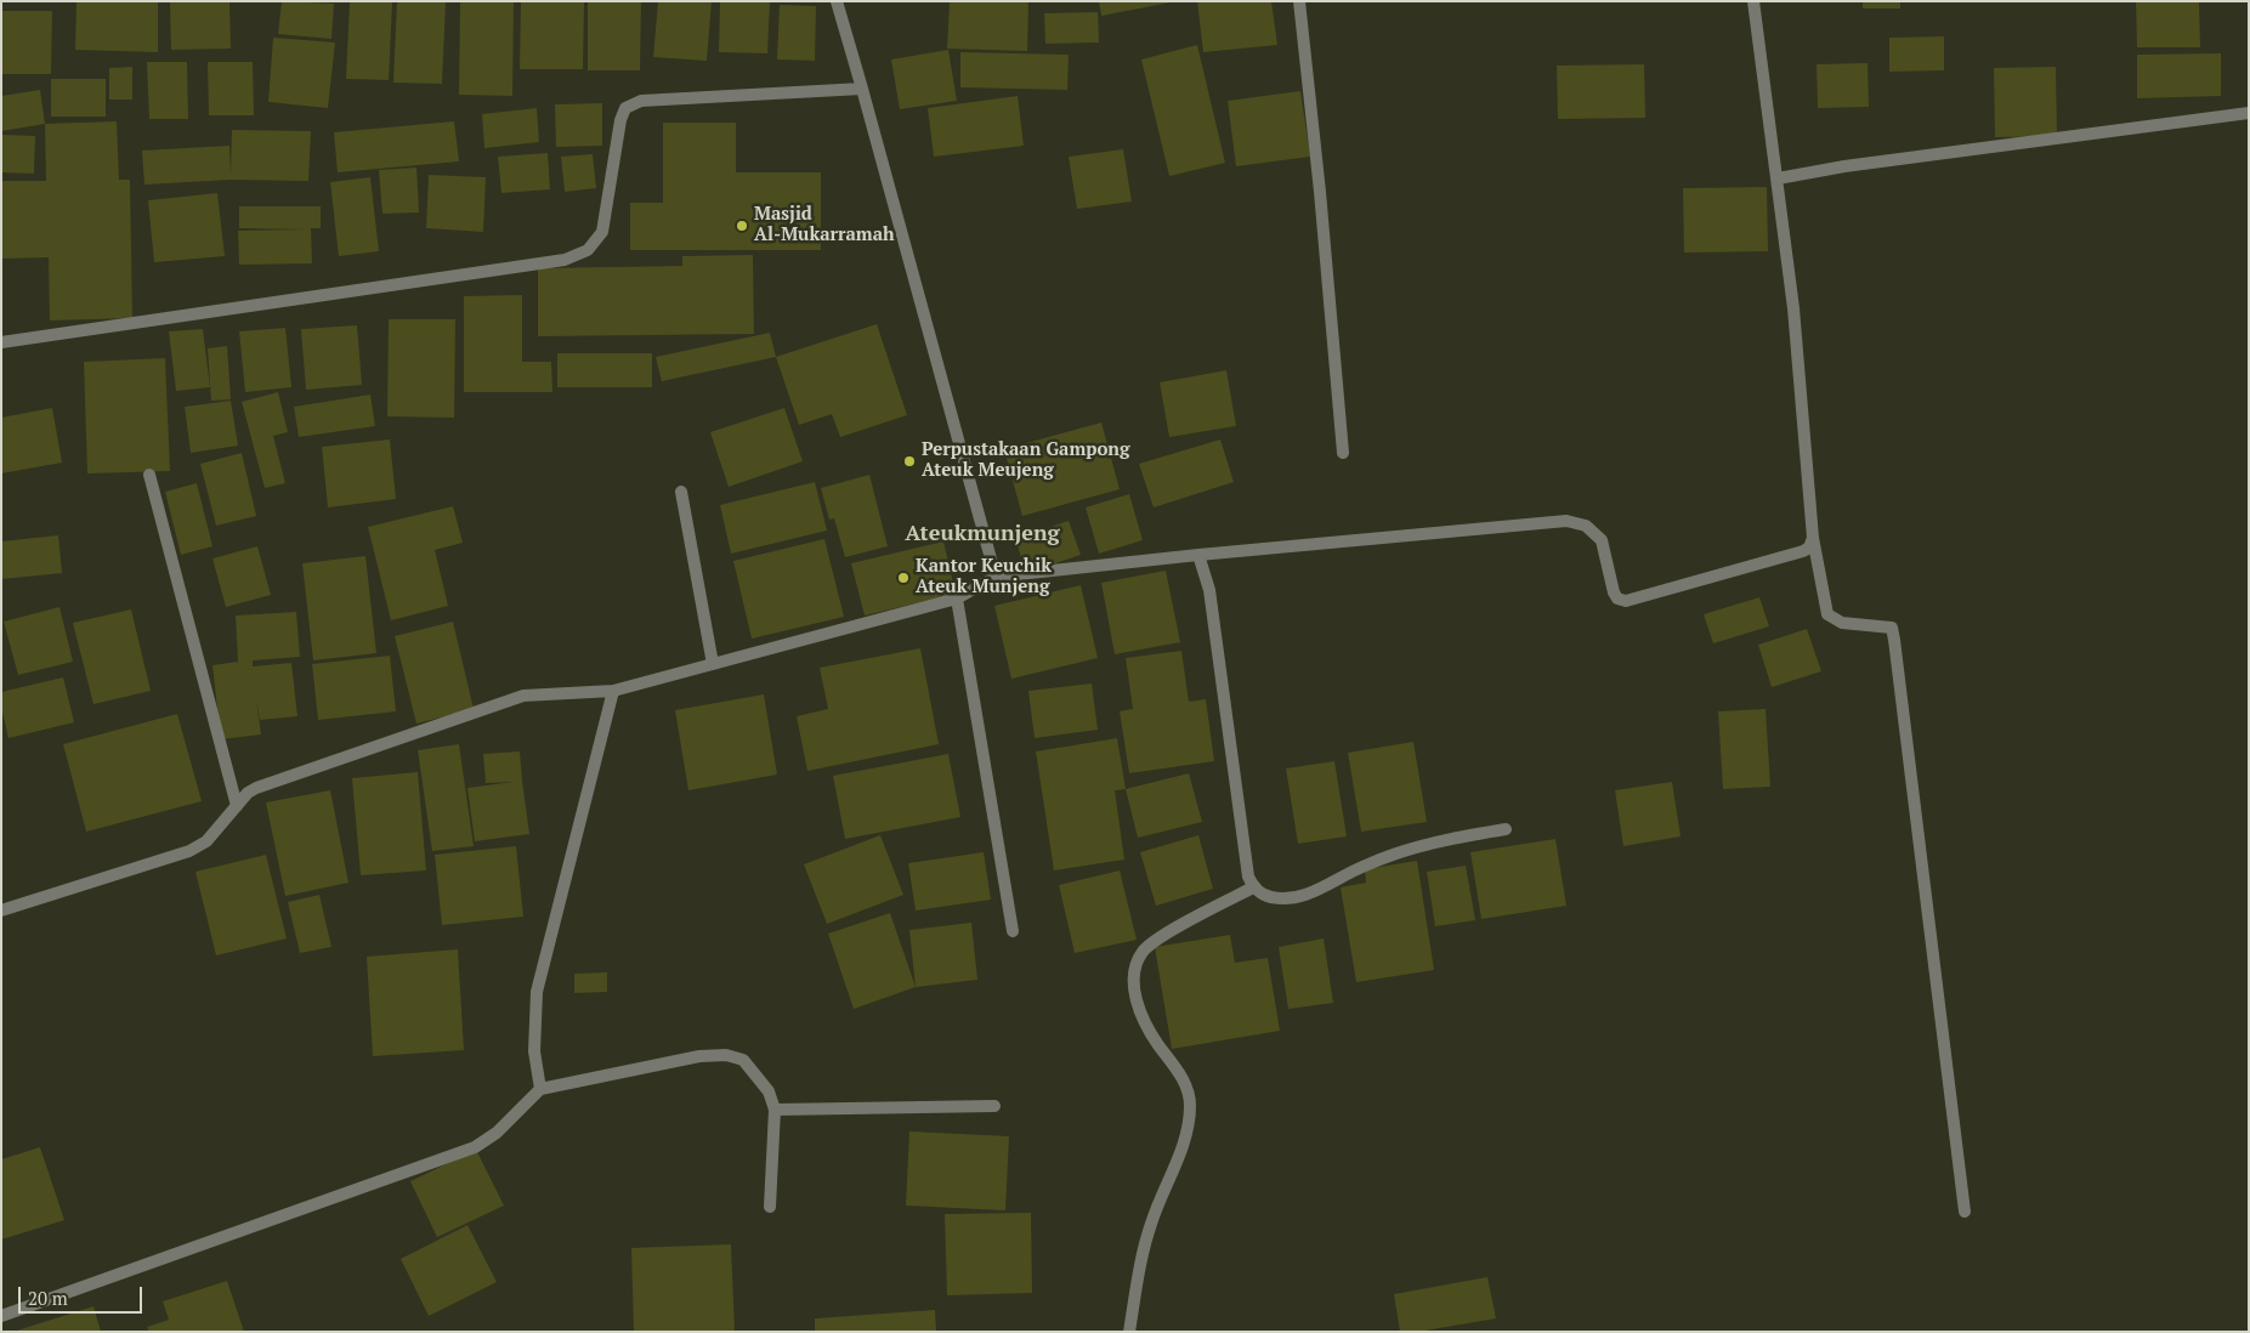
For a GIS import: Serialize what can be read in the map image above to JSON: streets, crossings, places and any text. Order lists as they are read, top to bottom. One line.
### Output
{"districts":["Ateukmunjeng"],"places":["Masjid Al-Mukarramah","Perpustakaan Gampong Ateuk Meujeng","Kantor Keuchik Ateuk Munjeng"],"scale_bar":"20 m"}
